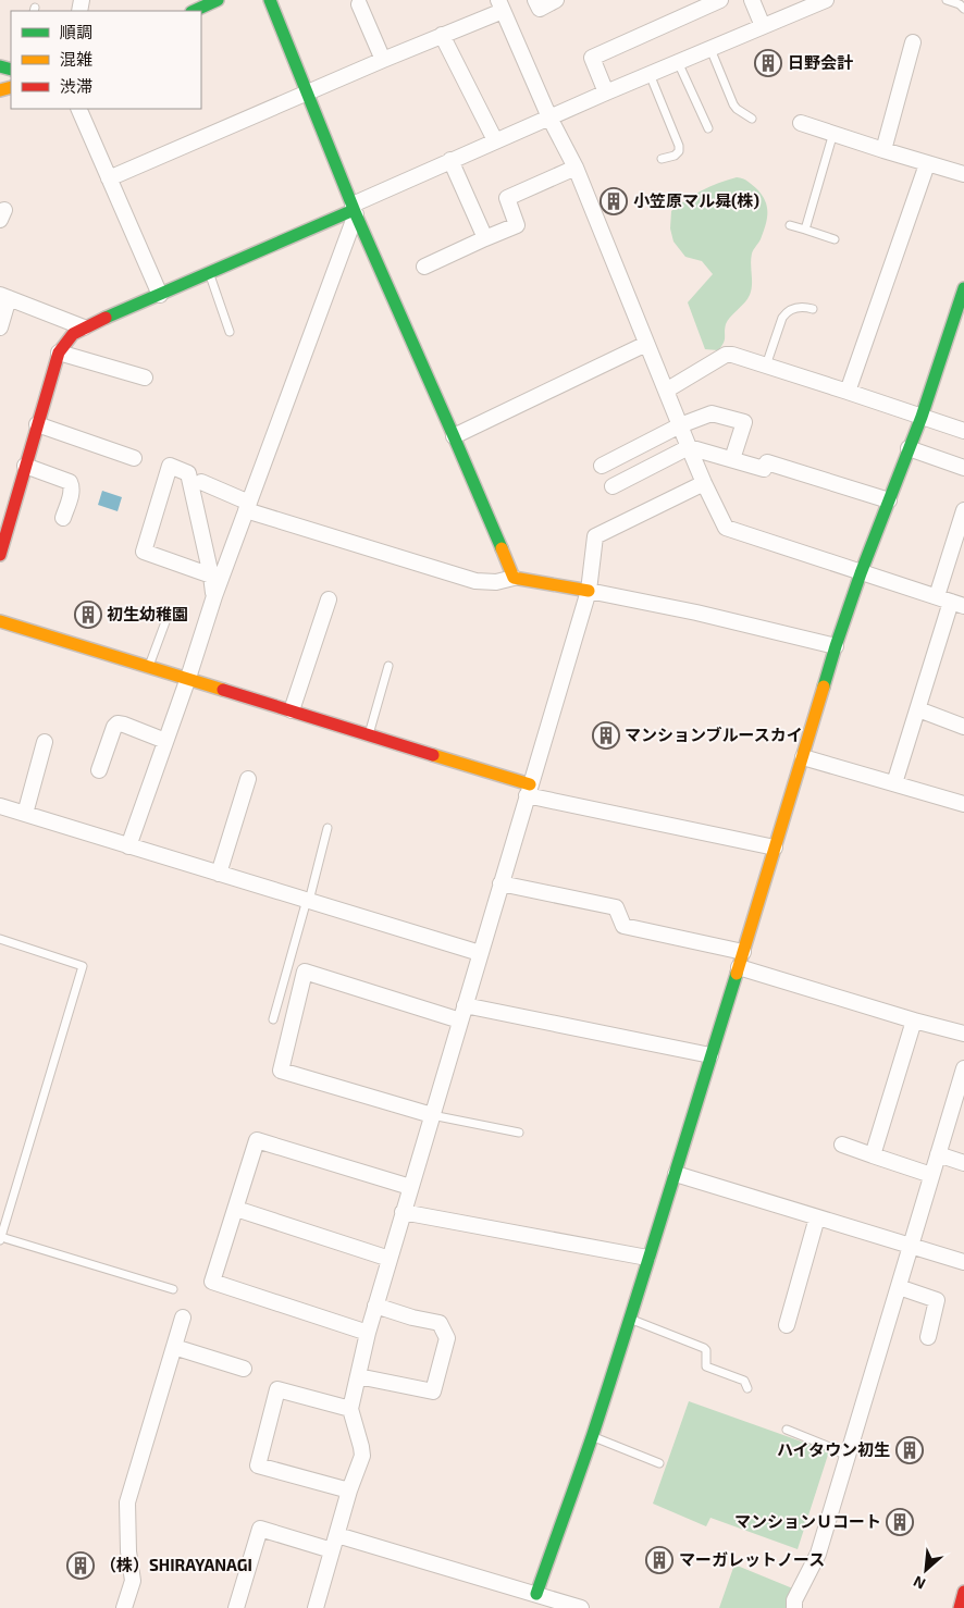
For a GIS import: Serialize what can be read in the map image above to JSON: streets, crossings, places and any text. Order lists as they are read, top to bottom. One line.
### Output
{"places":{"building":["日野会計","小笠原マル曻(株)","初生幼稚園","マンションブルースカイ","ハイタウン初生","マンションＵコート","マーガレットノース","（株）SHIRAYANAGI"]},"legend":["順調","混雑","渋滞"],"north":"bottom left"}
